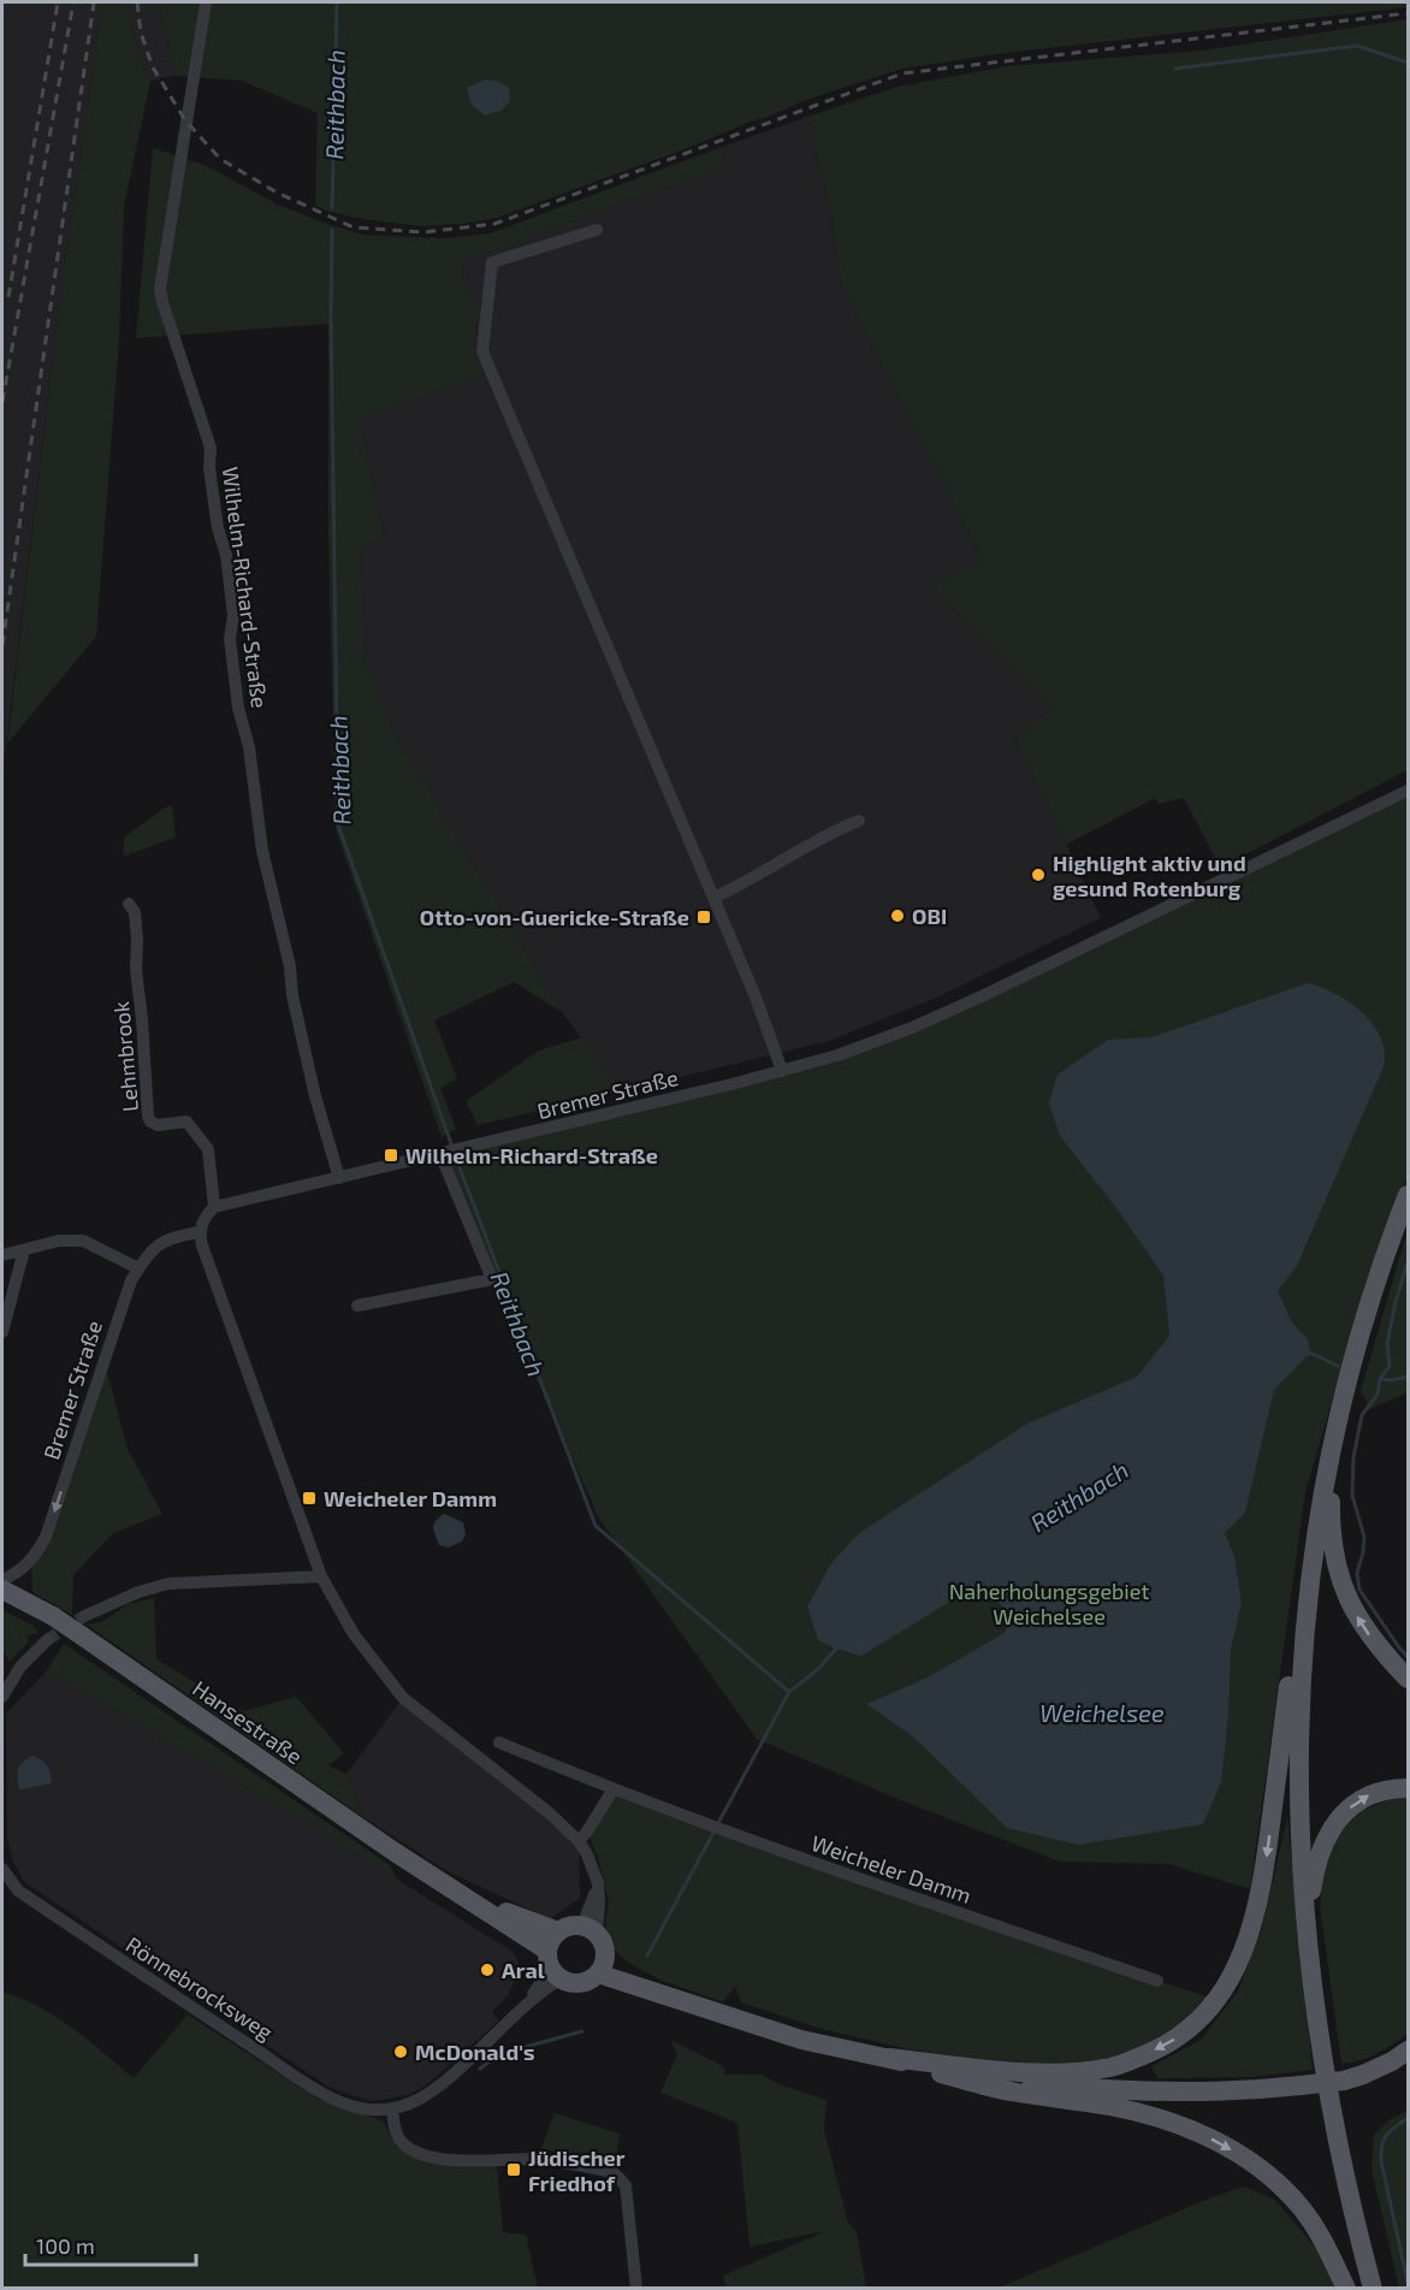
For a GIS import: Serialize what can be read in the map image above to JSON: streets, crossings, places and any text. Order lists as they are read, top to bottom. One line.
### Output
{"streets":{"main road":["Hansestraße"],"street":["Wilhelm-Richard-Straße","Lehmbrook","Bremer Straße","Weicheler Damm","Rönnebrocksweg"]},"crossings":[["Wilhelm-Richard-Straße","Bremer Straße"],["Lehmbrook","Bremer Straße"],["Hansestraße","Rönnebrocksweg"]],"water":["Reithbach","Weichelsee"],"parks":["Naherholungsgebiet Weichelsee"],"places":{"other":["Highlight aktiv und gesund Rotenburg","OBI","Aral","McDonald's"],"transit":["Otto-von-Guericke-Straße","Wilhelm-Richard-Straße","Weicheler Damm","Jüdischer Friedhof"]},"scale_bar":"100 m"}
